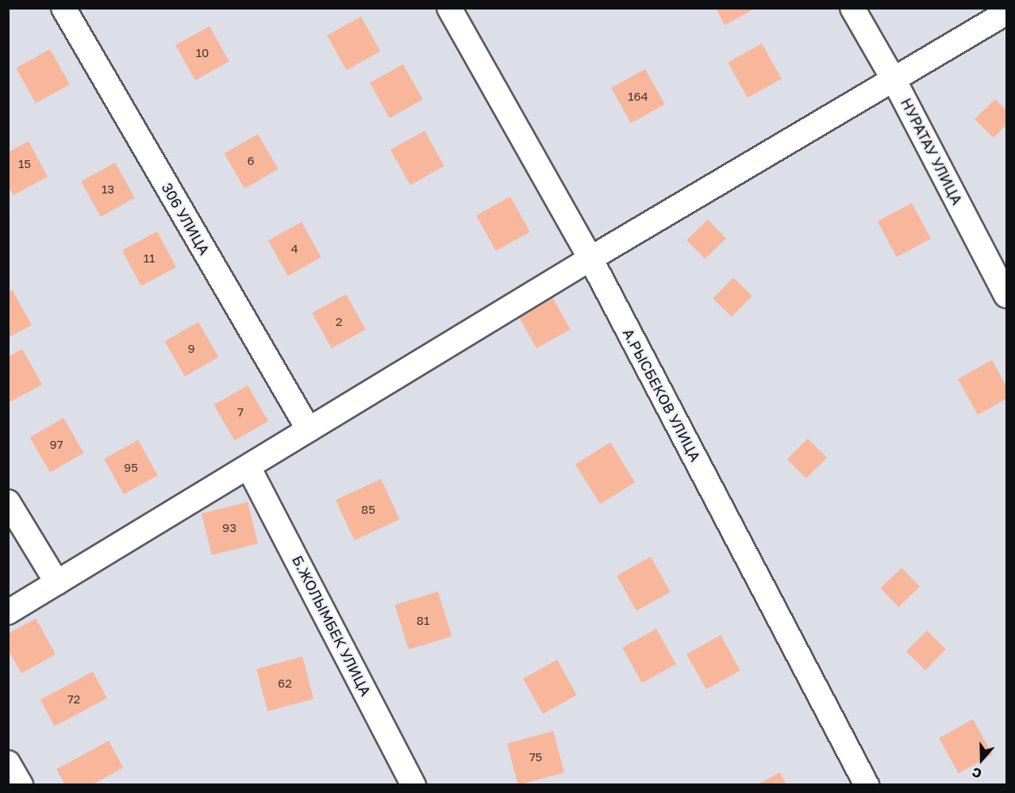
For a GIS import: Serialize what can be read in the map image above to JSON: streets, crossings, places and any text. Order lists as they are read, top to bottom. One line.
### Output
{"streets":{"street":["НУРАТАУ УЛИЦА","306 УЛИЦА","А.РЫСБЕКОВ УЛИЦА","Б.ЖОЛЫМБЕК УЛИЦА"]},"house_numbers":["10","164","6","15","13","4","11","2","9","7","97","95","85","93","81","62","72","75"],"north":"bottom"}
